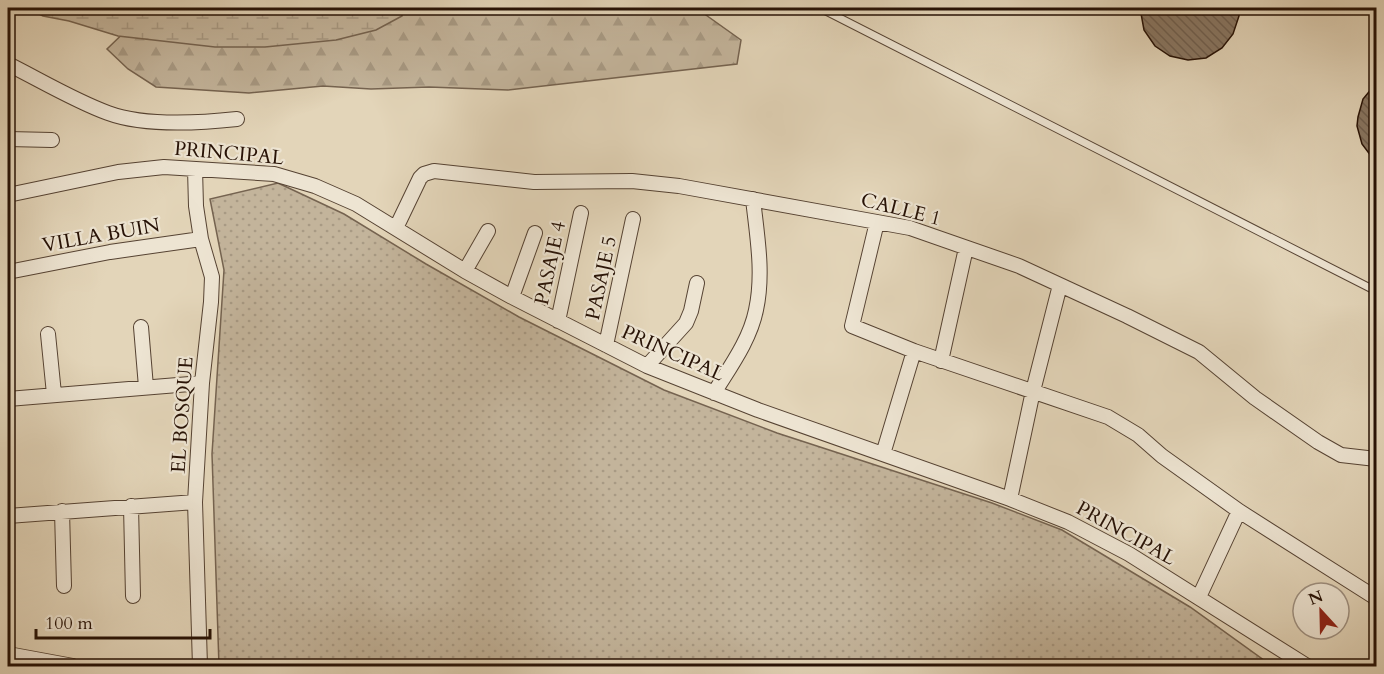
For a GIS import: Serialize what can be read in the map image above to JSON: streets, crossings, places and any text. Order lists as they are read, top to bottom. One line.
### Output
{"streets":{"street":["PRINCIPAL","CALLE 1","VILLA BUIN","PASAJE 4","PASAJE 5","EL BOSQUE"]},"crossings":[["PRINCIPAL","CALLE 1"],["PRINCIPAL","PASAJE 4"],["PRINCIPAL","PASAJE 5"],["PRINCIPAL","EL BOSQUE"],["VILLA BUIN","EL BOSQUE"]],"scale_bar":"100 m","north":"top"}
